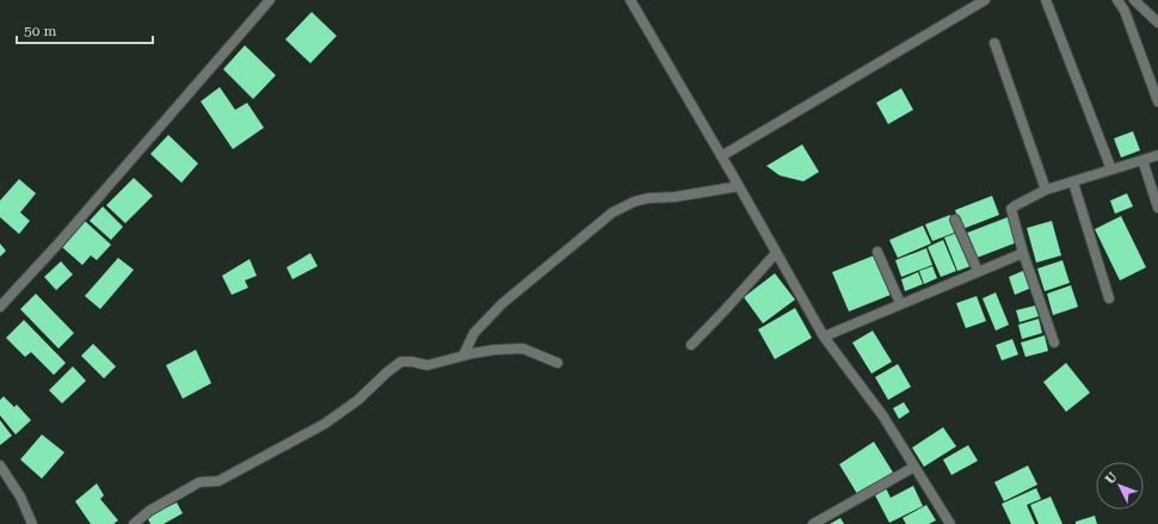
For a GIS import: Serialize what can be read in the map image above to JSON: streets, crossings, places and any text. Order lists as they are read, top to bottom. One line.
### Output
{"scale_bar":"50 m","north":"top left"}
